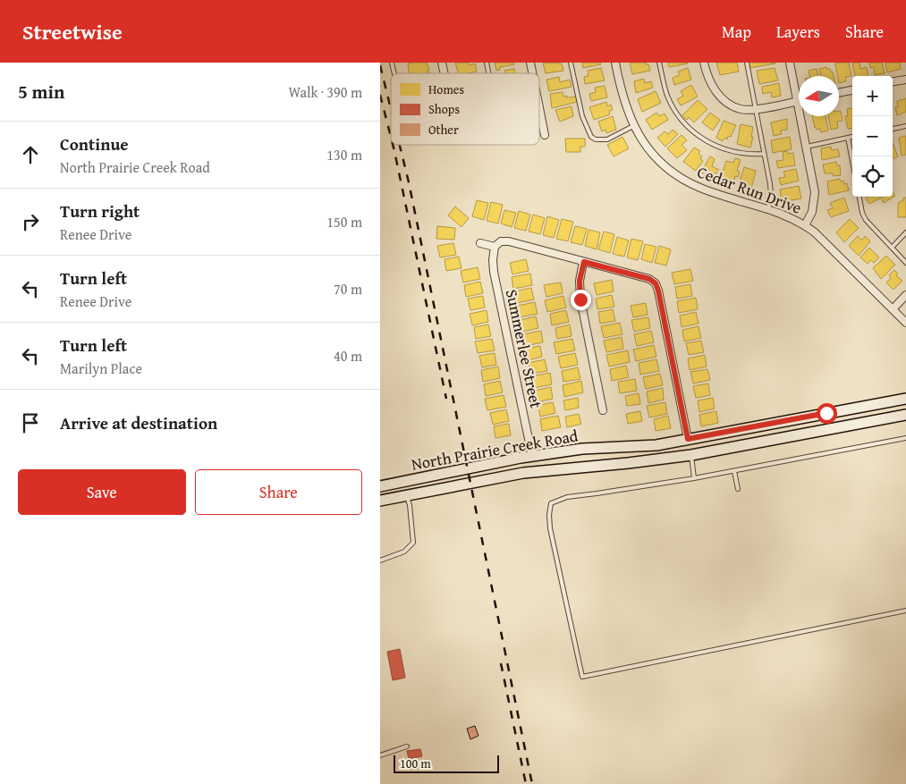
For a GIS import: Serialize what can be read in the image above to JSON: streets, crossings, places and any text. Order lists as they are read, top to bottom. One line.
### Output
{"streets":{"main road":["North Prairie Creek Road"],"street":["Cedar Run Drive","Summerlee Street"]},"crossings":[["Summerlee Street","North Prairie Creek Road"]],"legend":["Homes","Shops","Other"],"scale_bar":"100 m","north":"left","page":{"header":"Streetwise","nav":["Map","Layers","Share"],"heading":["5 min","Walk · 390 m"],"map_buttons":["+","−"],"list":[["Continue","North Prairie Creek Road","130 m"],["Turn right","Renee Drive","150 m"],["Turn left","Renee Drive","70 m"],["Turn left","Marilyn Place","40 m"],"Arrive at destination"],"buttons":["Save","Share"],"scale":"100 m"}}
